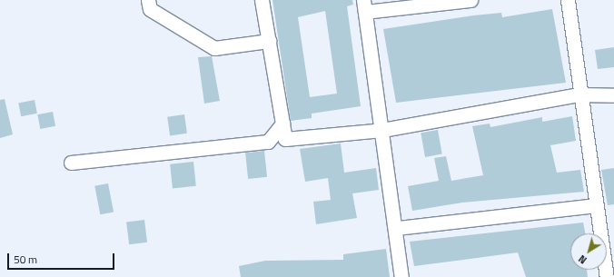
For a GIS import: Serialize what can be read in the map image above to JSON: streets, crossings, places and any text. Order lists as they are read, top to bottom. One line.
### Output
{"scale_bar":"50 m","north":"bottom left"}
